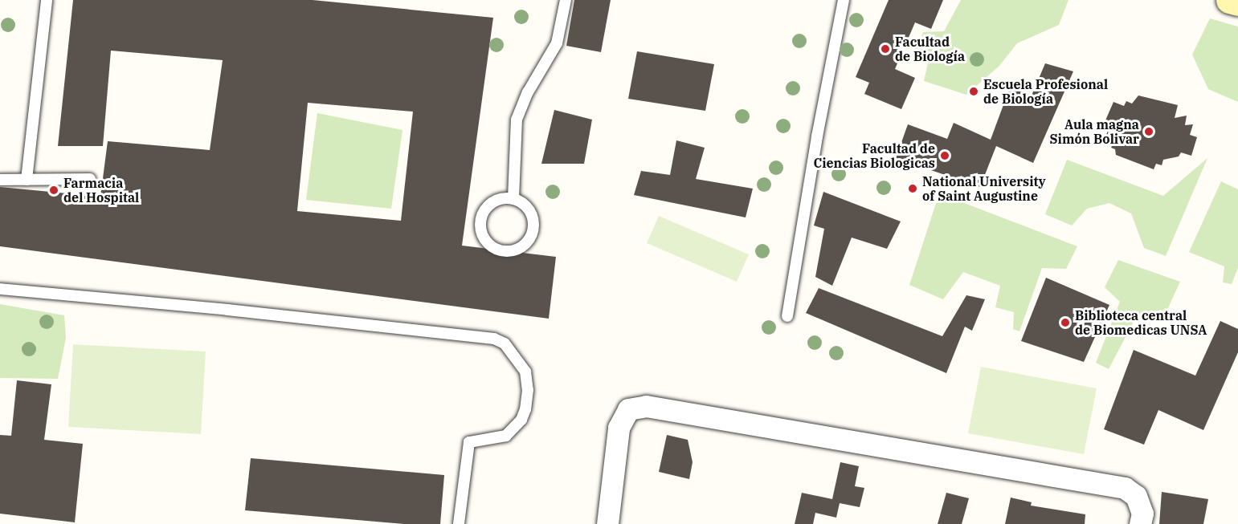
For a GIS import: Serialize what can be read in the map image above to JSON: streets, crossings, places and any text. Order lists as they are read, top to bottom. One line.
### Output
{"places":["Facultad de Biología","Escuela Profesional de Biología","Aula magna Simón Bolivar","Facultad de Ciencias Biologicas","National University of Saint Augustine","Farmacia del Hospital","Biblioteca central de Biomedicas UNSA"]}
